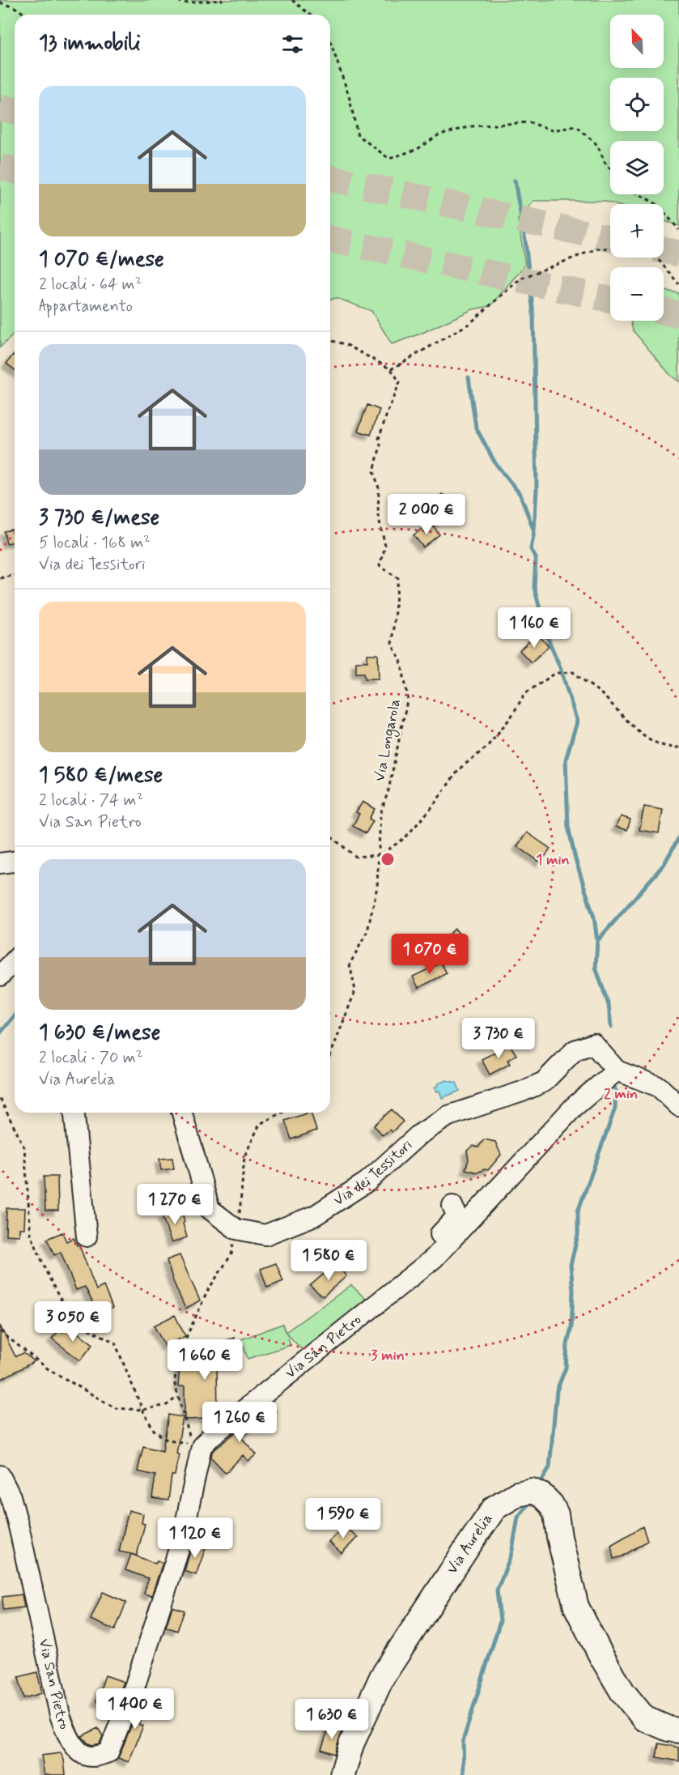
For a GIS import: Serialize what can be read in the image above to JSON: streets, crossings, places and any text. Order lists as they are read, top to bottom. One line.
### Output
{"streets":{"main road":["Via Aurelia"],"street":["Via dei Tessitori","Via San Pietro"],"path":["Via Longarola"]},"crossings":[["Via dei Tessitori","Via San Pietro"]],"north":"top left","page":{"map_buttons":["+","−"],"heading":"13 immobili","list":[{"name":"1 070 €/mese","note":"2 locali · 64 m² · Appartamento"},{"name":"3 730 €/mese","note":"5 locali · 168 m² · Via dei Tessitori"},{"name":"1 580 €/mese","note":"2 locali · 74 m² · Via San Pietro"},{"name":"1 630 €/mese","note":"2 locali · 70 m² · Via Aurelia"}],"price":["2 000 €","1 160 €","1 070 €","3 730 €","1 270 €","1 580 €","3 050 €","1 660 €","1 260 €","1 590 €","1 120 €","1 400 €","1 630 €"]},"rings":["1 min","2 min","3 min"]}
